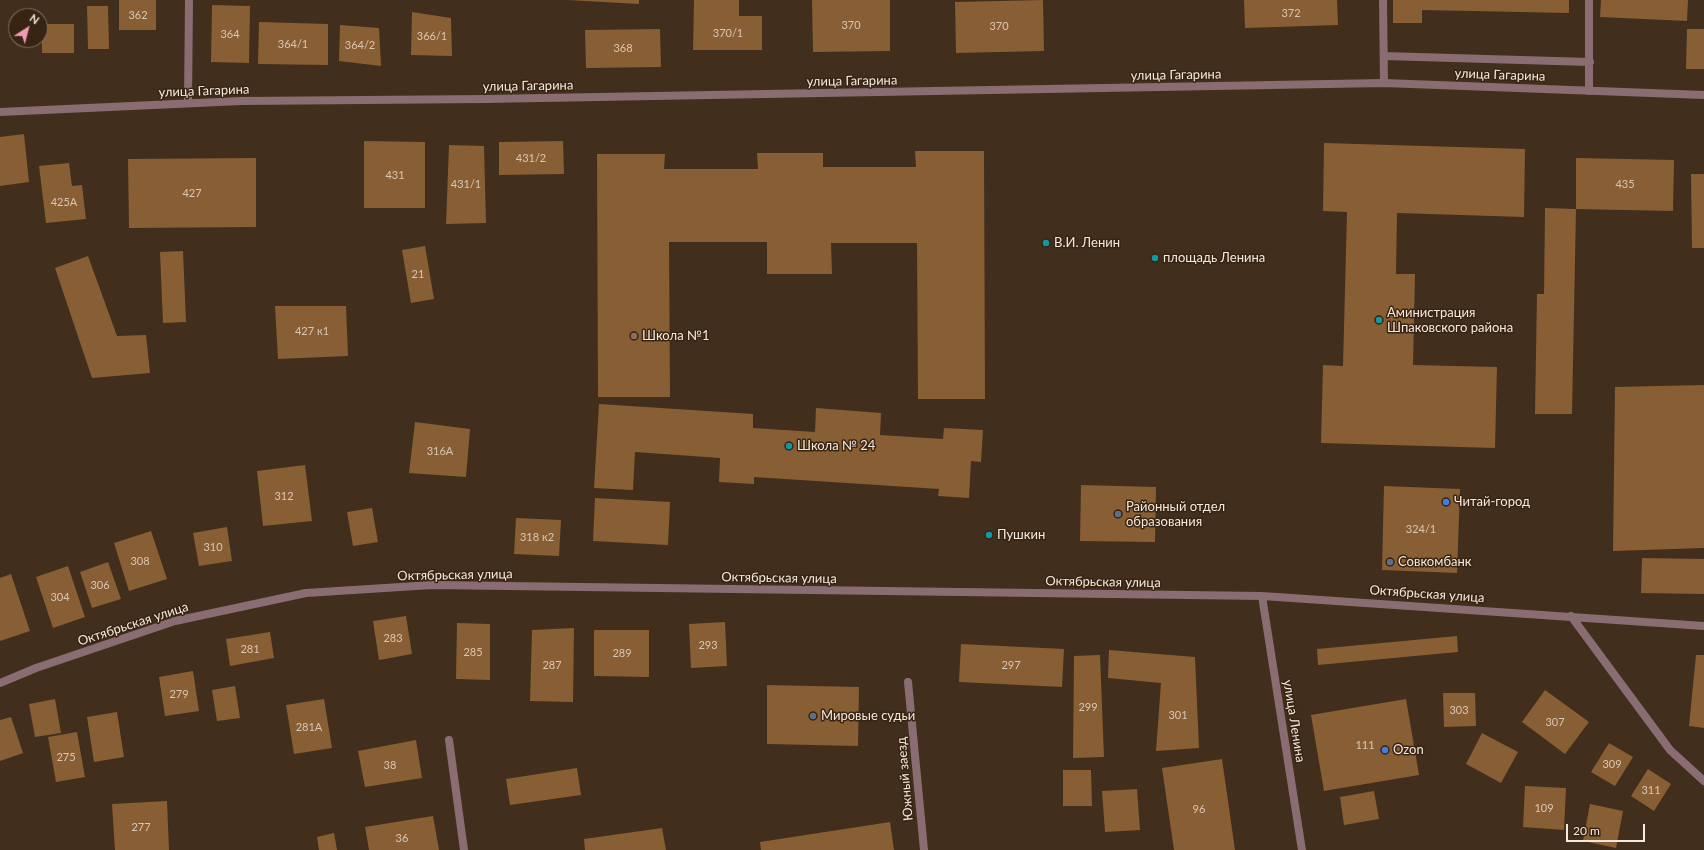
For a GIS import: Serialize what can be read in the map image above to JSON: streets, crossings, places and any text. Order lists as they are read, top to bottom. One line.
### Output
{"streets":{"street":["улица Гагарина","Октябрьская улица","улица Ленина","Южный заезд"]},"crossings":[["Октябрьская улица","улица Ленина"]],"places":["В.И. Ленин","площадь Ленина","Аминистрация Шпаковского района","Школа №1","Школа № 24","Читай-город","Районный отдел образования","Пушкин","Совкомбанк","Мировые судьи","Ozon"],"house_numbers":["372","362","370","370","370/1","364","366/1","364/1","364/2","368","431/2","431","431/1","435","427","425А","21","427 к1","316А","312","324/1","318 к2","310","308","306","304","283","293","281","285","289","287","297","279","299","303","301","307","281А","111","275","309","38","311","109","96","277","36"],"scale_bar":"20 m","north":"top right"}
